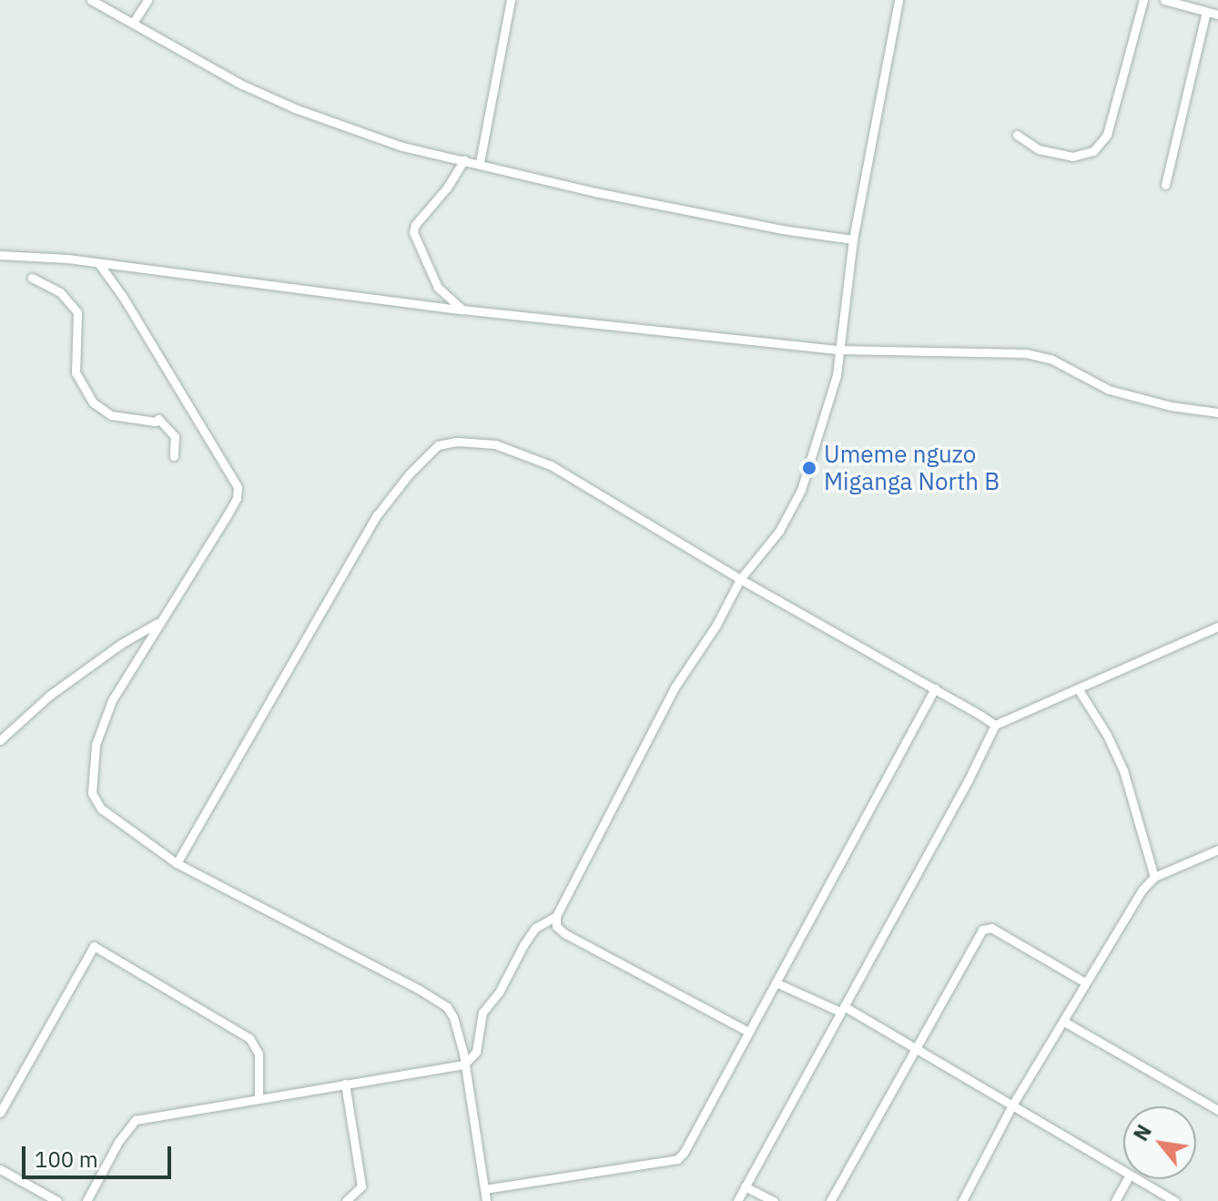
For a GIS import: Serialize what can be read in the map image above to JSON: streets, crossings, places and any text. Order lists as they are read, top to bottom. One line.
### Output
{"places":["Umeme nguzo Miganga North B"],"scale_bar":"100 m","north":"top left"}
